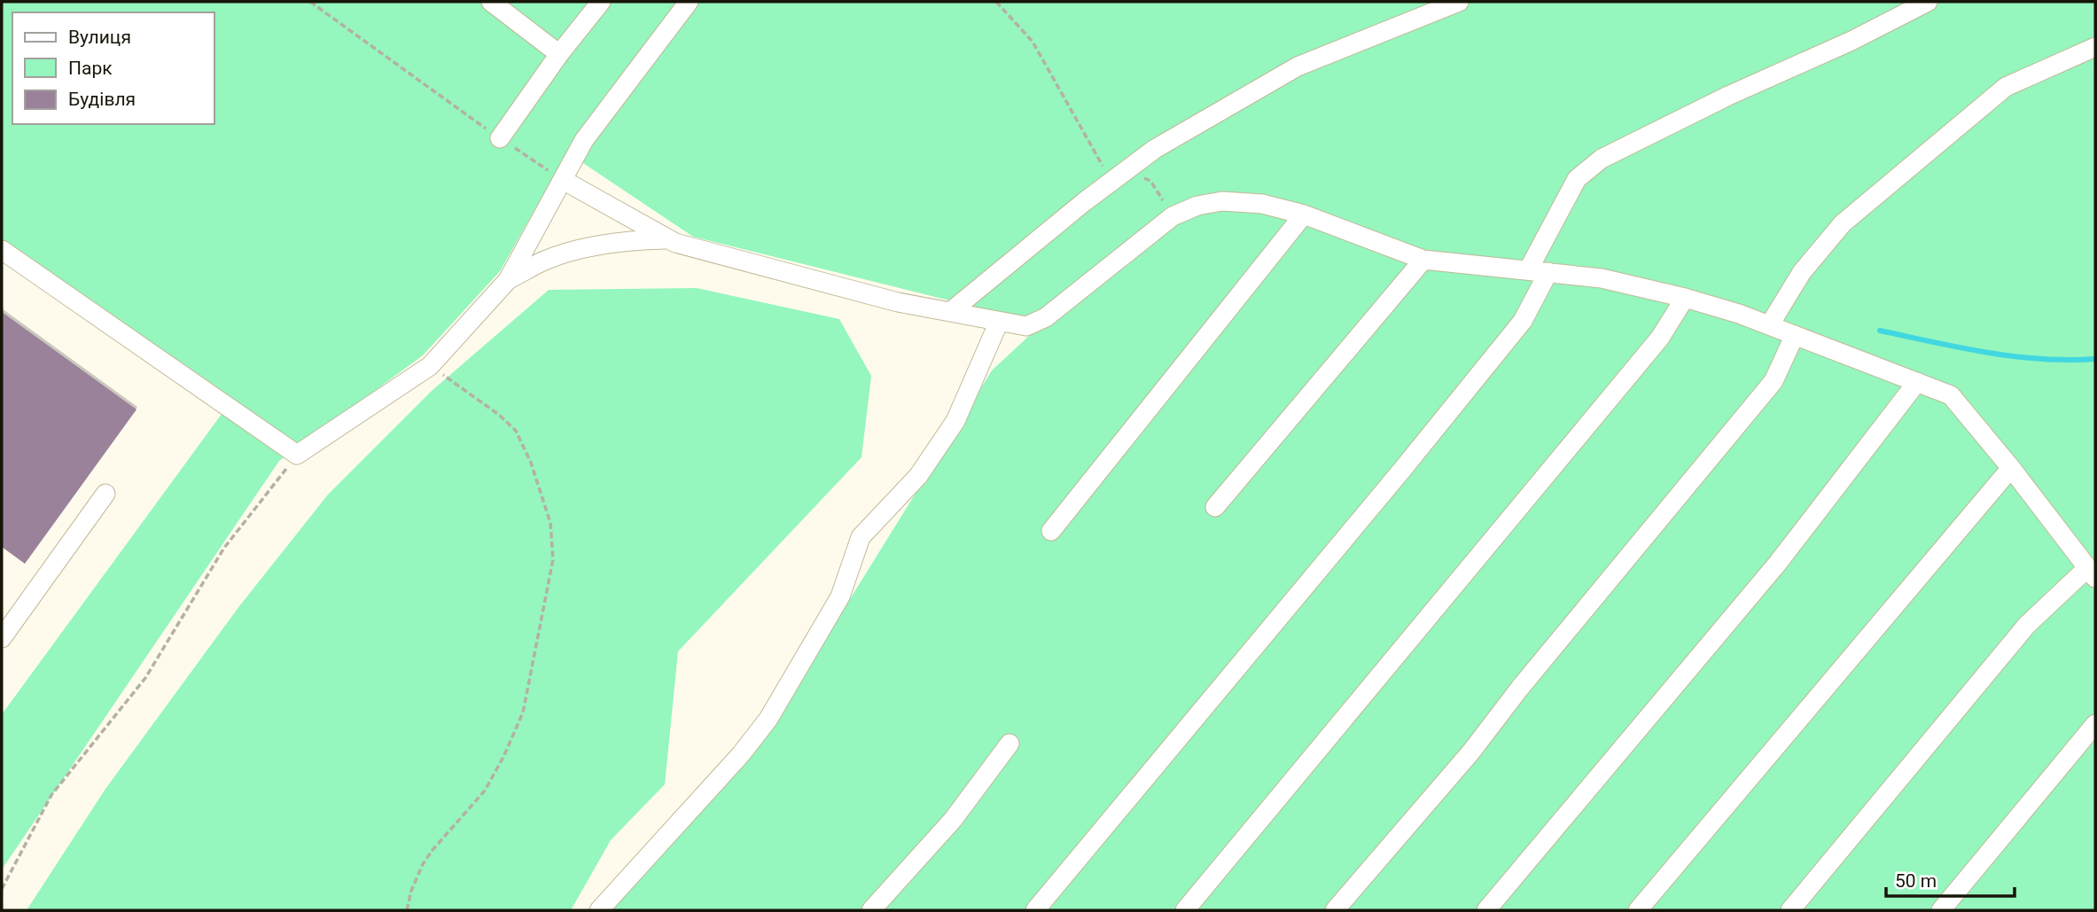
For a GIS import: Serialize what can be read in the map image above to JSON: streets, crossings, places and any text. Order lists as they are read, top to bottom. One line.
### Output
{"legend":["Вулиця","Парк","Будівля"],"scale_bar":"50 m"}
